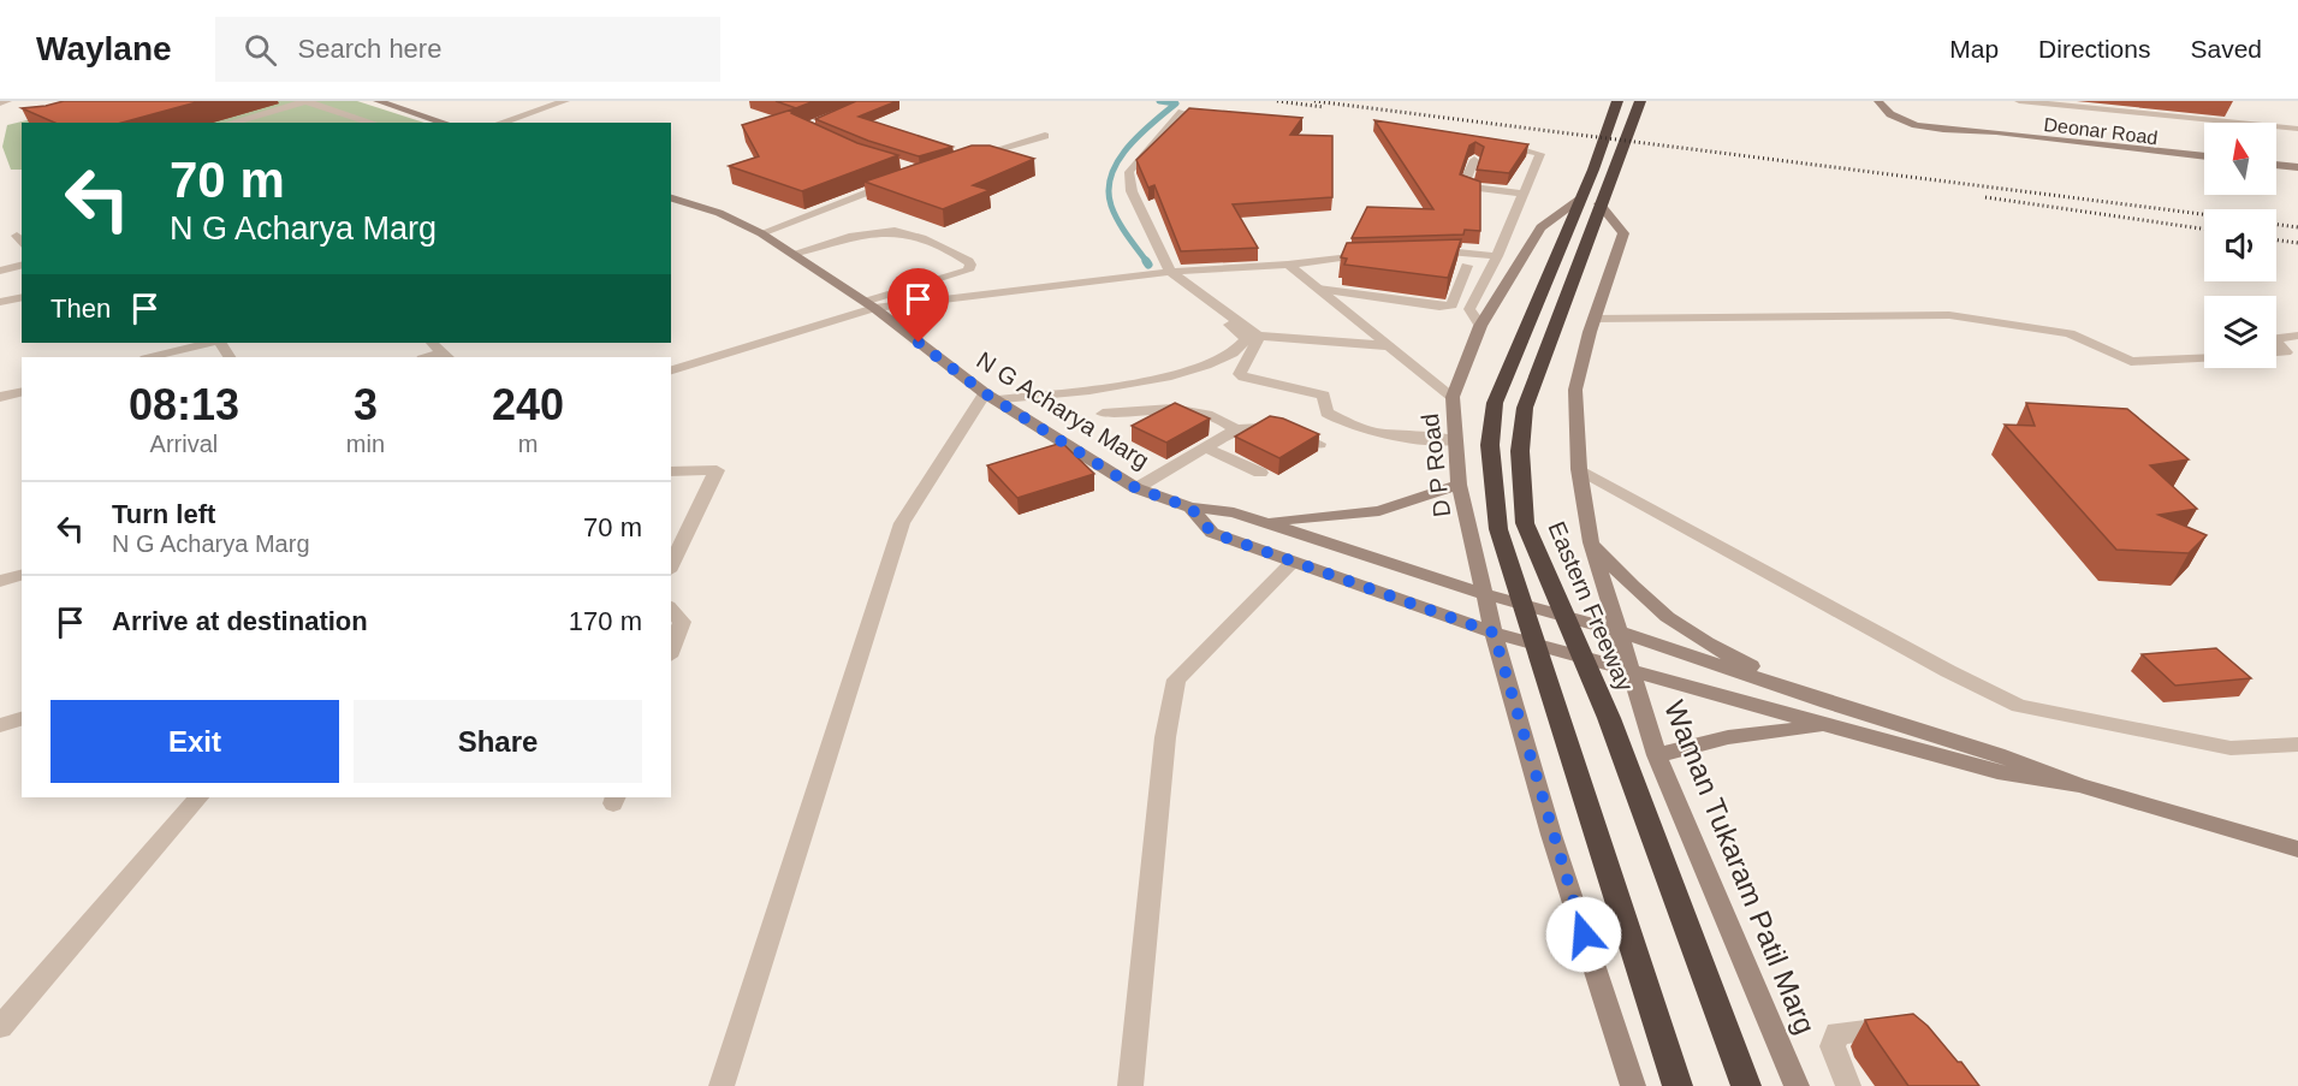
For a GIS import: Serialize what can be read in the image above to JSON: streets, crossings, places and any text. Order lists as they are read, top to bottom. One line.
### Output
{"streets":{"highway":["Eastern Freeway"],"main road":["Deonar Road","N G Acharya Marg","D P Road","Waman Tukaram Patil Marg"]},"crossings":[["N G Acharya Marg","D P Road"],["N G Acharya Marg","Waman Tukaram Patil Marg"],["Eastern Freeway","Waman Tukaram Patil Marg"]],"north":"top","page":{"header":"Waylane","search":"Search here","nav":["Map","Directions","Saved"],"turn":["70 m","N G Acharya Marg"],"then":"Then","eta":["08:13","Arrival","3","min","240","m"],"list":[{"name":"Turn left","note":"N G Acharya Marg","value":"70 m"},{"name":"Arrive at destination","value":"170 m"}],"buttons":["Exit","Share"]}}
